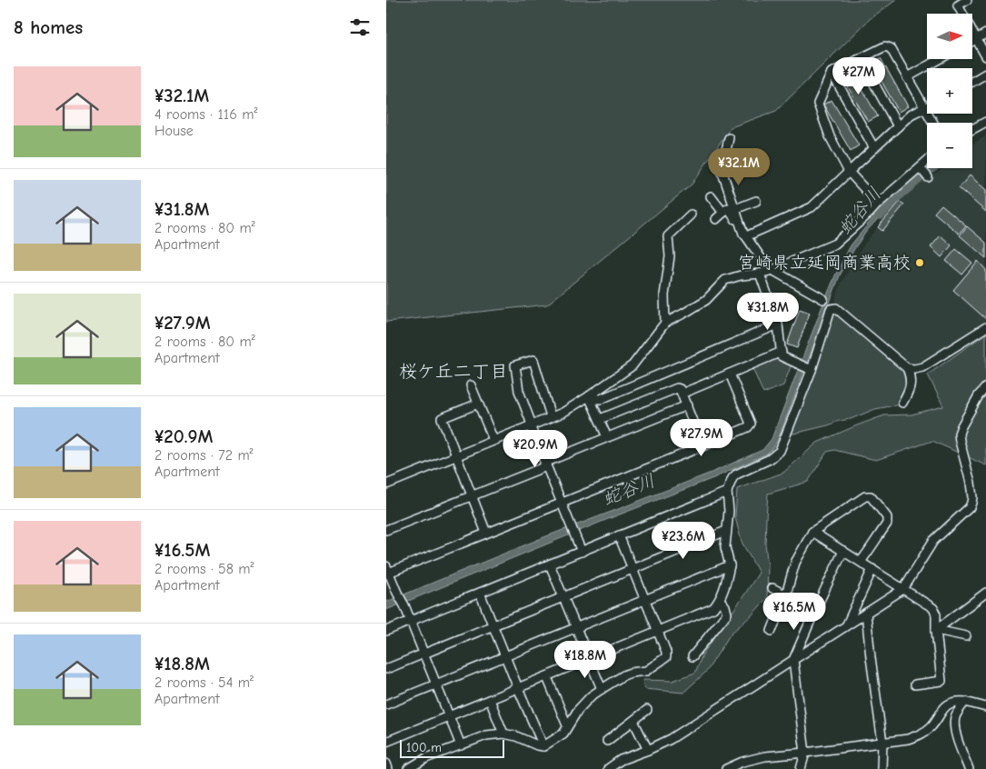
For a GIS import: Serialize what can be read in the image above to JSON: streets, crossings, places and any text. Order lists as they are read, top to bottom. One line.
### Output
{"districts":["桜ケ丘二丁目"],"water":["蛇谷川"],"places":["宮崎県立延岡商業高校"],"scale_bar":"100 m","north":"right","page":{"heading":"8 homes","map_buttons":["+","−"],"list":[{"name":"¥32.1M","note":"4 rooms · 116 m² · House"},{"name":"¥31.8M","note":"2 rooms · 80 m² · Apartment"},{"name":"¥27.9M","note":"2 rooms · 80 m² · Apartment"},{"name":"¥20.9M","note":"2 rooms · 72 m² · Apartment"},{"name":"¥16.5M","note":"2 rooms · 58 m² · Apartment"},{"name":"¥18.8M","note":"2 rooms · 54 m² · Apartment"}],"price":["¥27M","¥32.1M","¥31.8M","¥27.9M","¥20.9M","¥23.6M","¥16.5M","¥18.8M"],"scale":"100 m"}}
